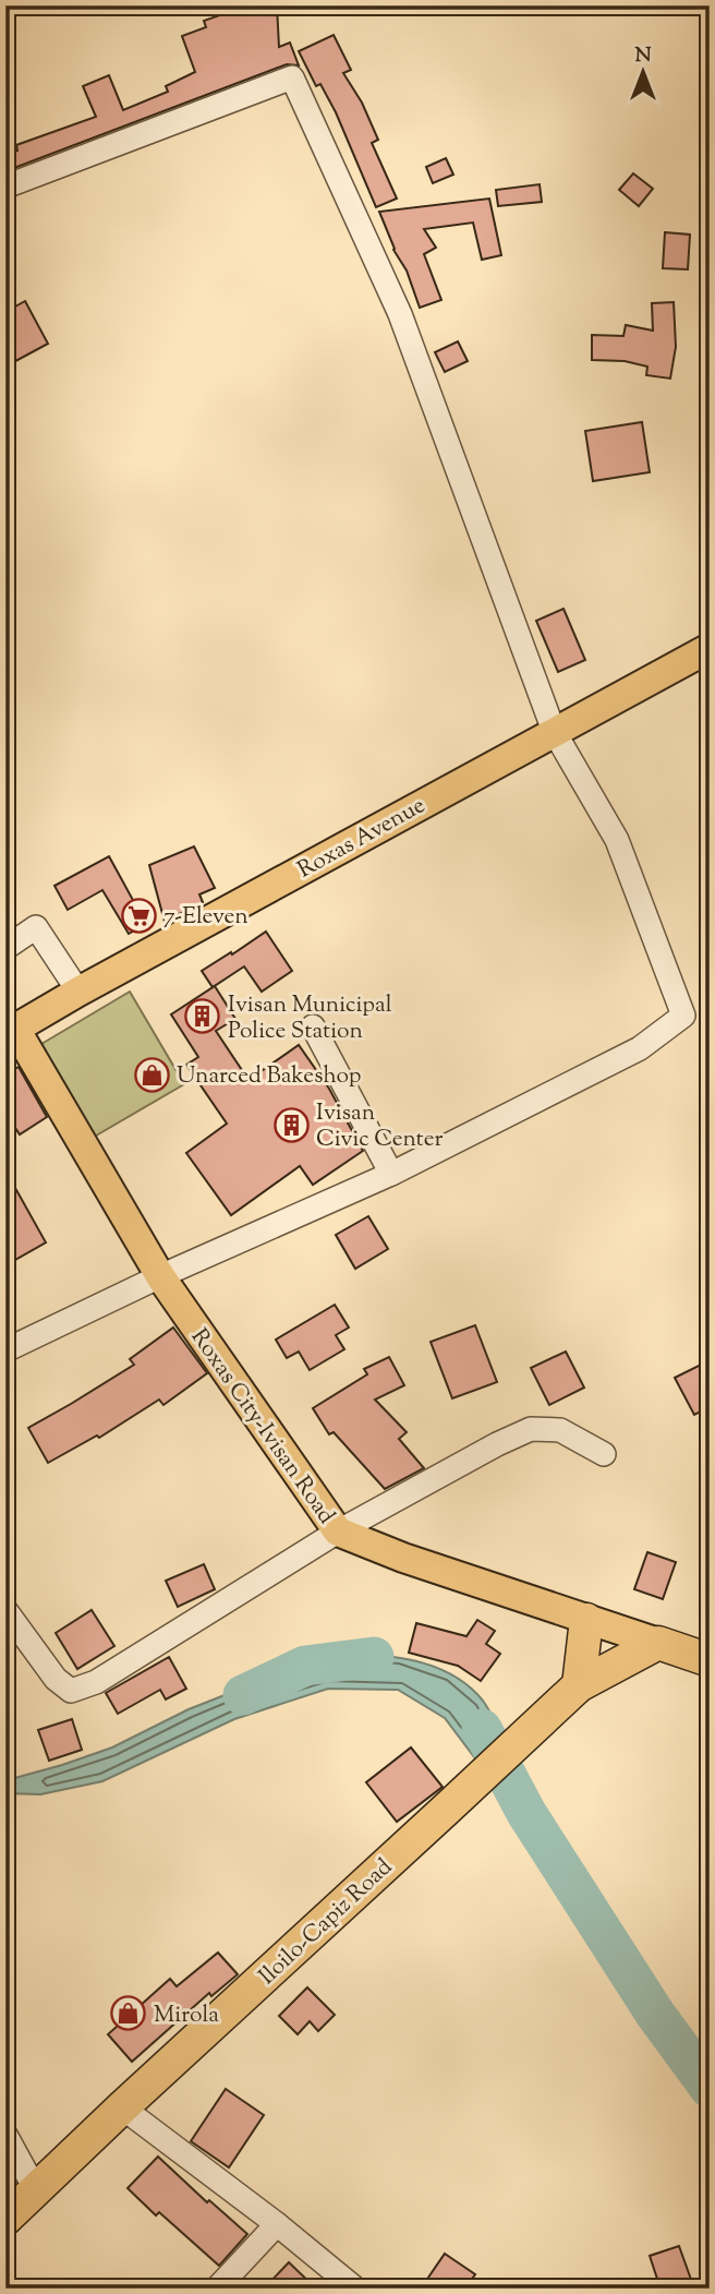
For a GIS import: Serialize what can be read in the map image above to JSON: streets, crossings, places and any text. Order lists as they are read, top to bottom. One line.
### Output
{"streets":{"highway":["Iloilo-Capiz Road"],"main road":["Roxas Avenue","Roxas City-Ivisan Road"]},"crossings":[["Roxas Avenue","Roxas City-Ivisan Road"],["Roxas City-Ivisan Road","Iloilo-Capiz Road"]],"places":{"supermarket":["7-Eleven"],"building":["Ivisan Municipal Police Station","Ivisan Civic Center"],"shop":["Unarced Bakeshop","Mirola"]},"north":"top"}
